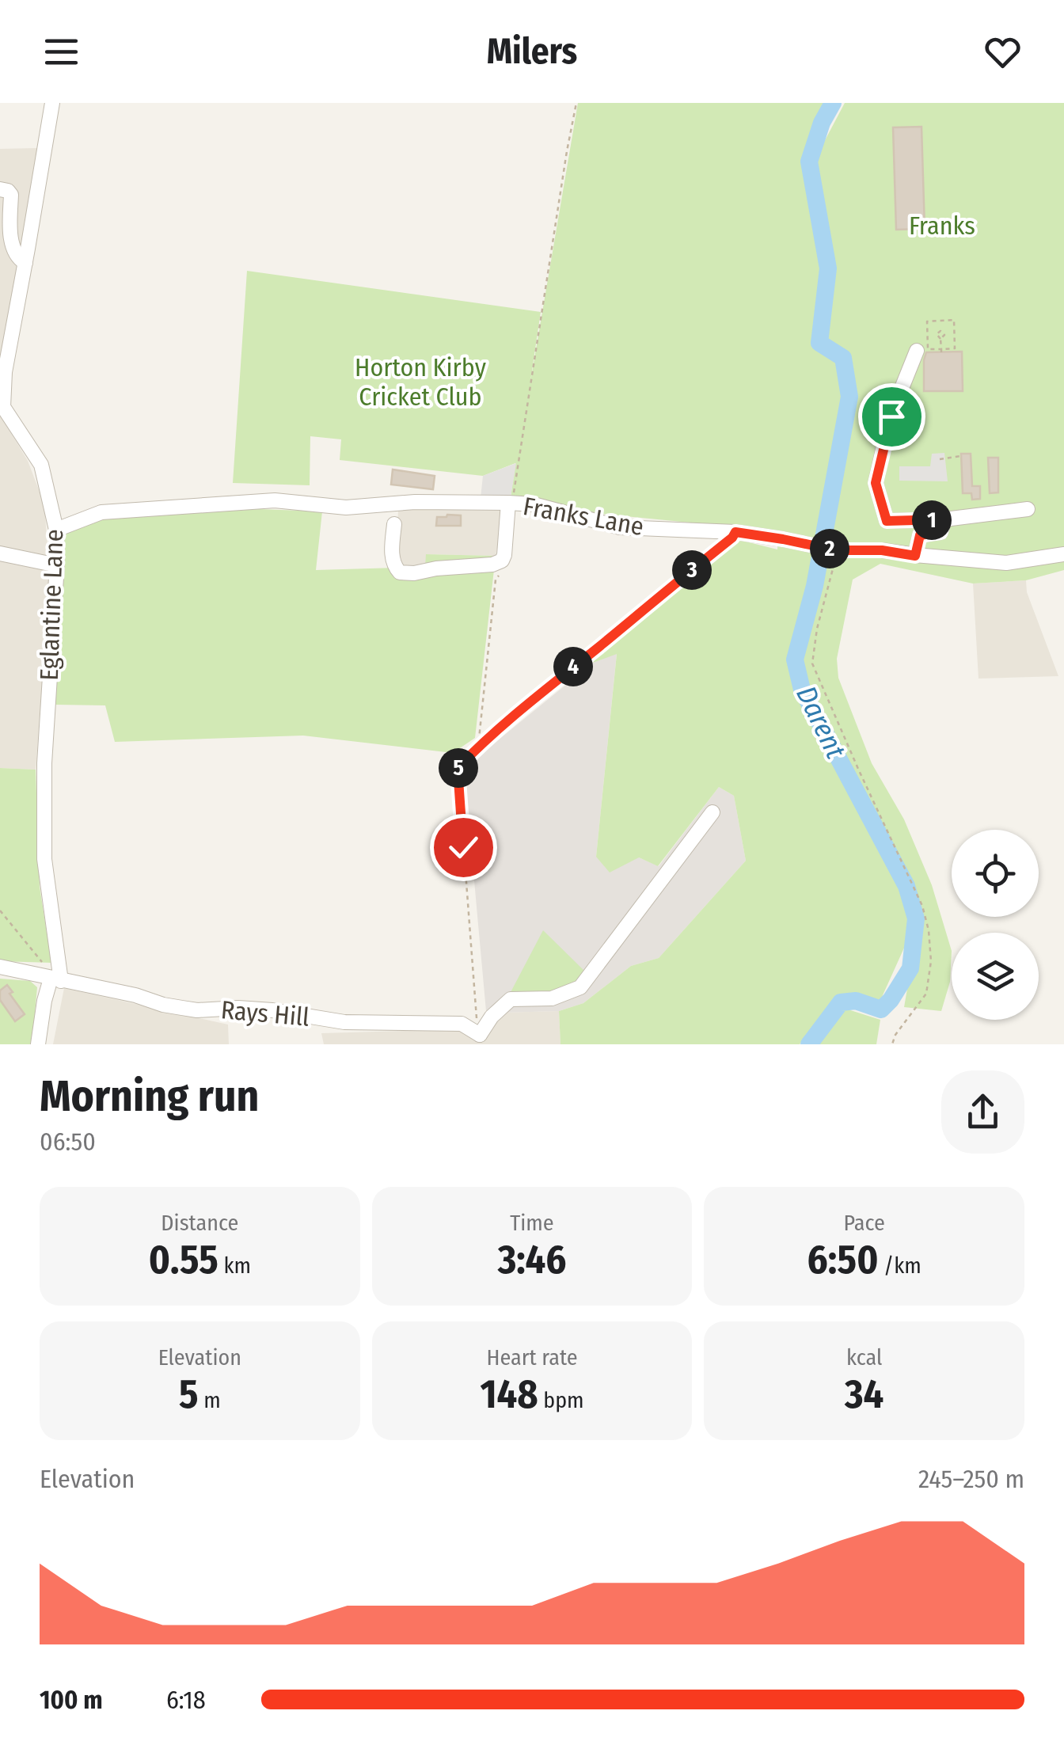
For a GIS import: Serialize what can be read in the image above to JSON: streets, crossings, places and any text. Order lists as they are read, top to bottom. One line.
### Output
{"streets":{"street":["Franks Lane","Eglantine Lane","Rays Hill"]},"crossings":[["Franks Lane","Eglantine Lane"],["Eglantine Lane","Rays Hill"]],"water":["Darent"],"parks":["Franks","Horton Kirby Cricket Club"],"page":{"header":"Milers","pins":["1","2","3","4","5"],"heading":["Morning run","06:50"],"stats":[["Distance","0.55 km"],["Time","3:46"],["Pace","6:50 /km"],["Elevation","5 m"],["Heart rate","148 bpm"],["kcal","34"]],"chart":["Elevation","245–250 m"],"list":[{"name":"100 m","note":"6:18"}]}}
